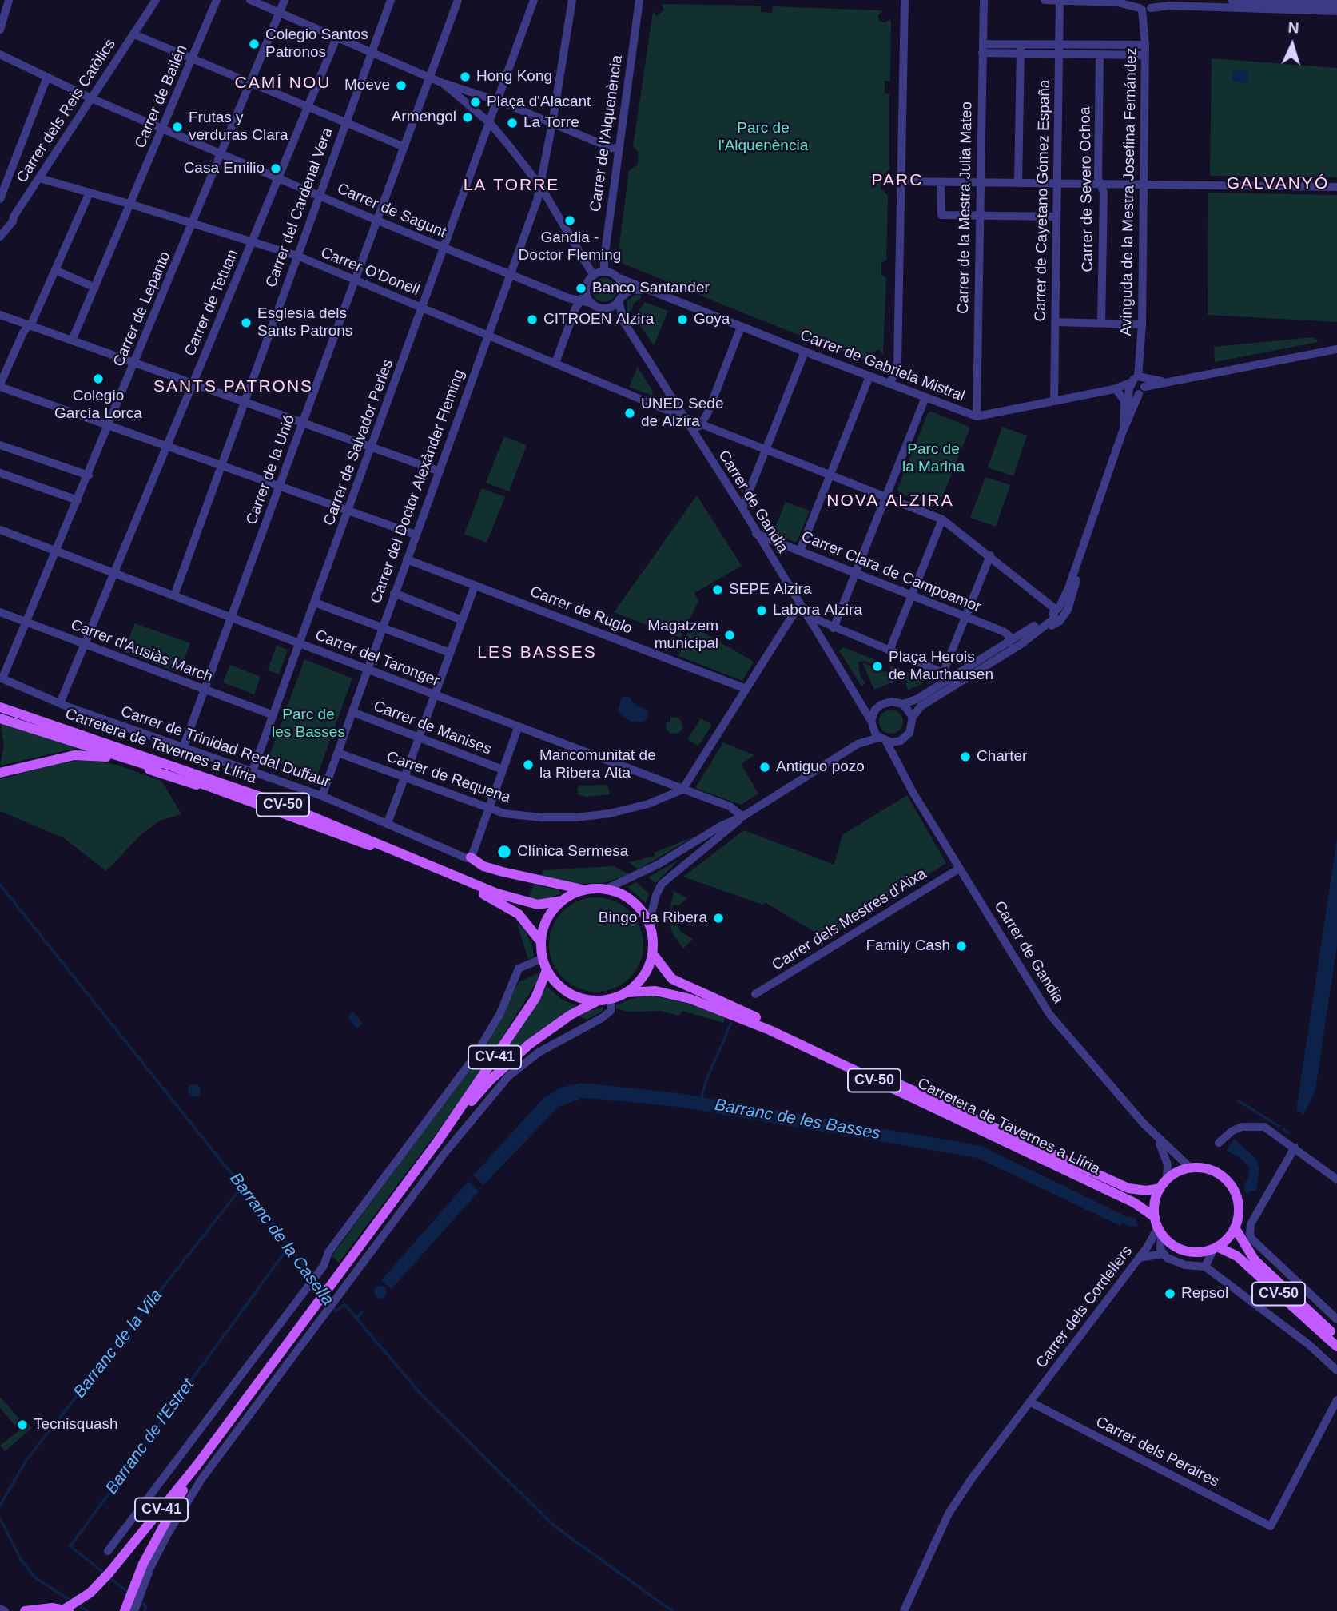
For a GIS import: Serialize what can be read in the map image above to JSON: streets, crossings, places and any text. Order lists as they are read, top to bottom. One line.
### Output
{"streets":{"main road":["Carretera de Tavernes a Llíria","CV-50","CV-41"],"street":["Carrer de Bailén","Carrer dels Reis Catòlics","Carrer de l'Alquenència","Carrer de Severo Ochoa","Avinguda de la Mestra Josefina Fernández","Carrer de Cayetano Gómez España","Carrer del Cardenal Vera","Carrer de la Mestra Julia Mateo","Carrer de Sagunt","Carrer O'Donell","Carrer de Tetuan","Carrer de Lepanto","Carrer de Gabriela Mistral","Carrer de Salvador Perles","Carrer de la Unió","Carrer del Doctor Alexànder Fleming","Carrer de Gandia","Carrer Clara de Campoamor","Carrer de Ruglo","Carrer d'Ausiàs March","Carrer del Taronger","Carrer de Manises","Carrer de Trinidad Redal Duffaur","Carrer de Requena","Carrer dels Mestres d'Aixa","Carrer dels Cordellers","Carrer dels Peraires"]},"crossings":[["Carrer de Bailén","Carrer de Sagunt"],["Carrer de Bailén","Carrer O'Donell"],["Carrer dels Reis Catòlics","Carrer de Sagunt"],["Carrer dels Reis Catòlics","Carrer O'Donell"],["Carrer de l'Alquenència","Carrer de Sagunt"],["Carrer de l'Alquenència","Carrer de Gabriela Mistral"],["Carrer de l'Alquenència","Carrer de Gandia"],["Avinguda de la Mestra Josefina Fernández","Carrer de Gabriela Mistral"],["Carrer de Cayetano Gómez España","Carrer de Gabriela Mistral"],["Carrer del Cardenal Vera","Carrer de Sagunt"],["Carrer del Cardenal Vera","Carrer O'Donell"],["Carrer del Cardenal Vera","Carrer del Taronger"],["Carrer de la Mestra Julia Mateo","Carrer de Gabriela Mistral"],["Carrer de Sagunt","Carrer de Tetuan"],["Carrer de Sagunt","Carrer de Lepanto"],["Carrer de Sagunt","Carrer de Gabriela Mistral"],["Carrer de Sagunt","Carrer de Salvador Perles"],["Carrer de Sagunt","Carrer de la Unió"],["Carrer de Sagunt","Carrer del Doctor Alexànder Fleming"],["Carrer de Sagunt","Carrer de Gandia"],["Carrer O'Donell","Carrer de Tetuan"],["Carrer O'Donell","Carrer de Lepanto"],["Carrer O'Donell","Carrer de Salvador Perles"],["Carrer O'Donell","Carrer de la Unió"],["Carrer O'Donell","Carrer del Doctor Alexànder Fleming"],["Carrer O'Donell","Carrer de Gandia"],["Carrer de Tetuan","Carrer d'Ausiàs March"],["Carrer de Tetuan","Carrer del Taronger"],["Carrer de Tetuan","Carrer de Trinidad Redal Duffaur"],["Carrer de Lepanto","Carrer d'Ausiàs March"],["Carrer de Lepanto","Carrer del Taronger"],["Carrer de Lepanto","Carrer de Trinidad Redal Duffaur"],["Carrer de Gabriela Mistral","Carrer de Gandia"],["Carrer de Salvador Perles","Carrer d'Ausiàs March"],["Carrer de Salvador Perles","Carrer del Taronger"],["Carrer de Salvador Perles","Carrer de Trinidad Redal Duffaur"],["Carrer de la Unió","Carrer d'Ausiàs March"],["Carrer de la Unió","Carrer del Taronger"],["Carrer de la Unió","Carrer de Trinidad Redal Duffaur"],["Carrer del Doctor Alexànder Fleming","Carrer de Ruglo"],["Carrer del Doctor Alexànder Fleming","Carrer del Taronger"],["Carrer del Doctor Alexànder Fleming","Carrer de Manises"],["Carrer del Doctor Alexànder Fleming","Carrer de Trinidad Redal Duffaur"],["Carrer del Doctor Alexànder Fleming","Carrer de Requena"],["Carrer de Gandia","Carrer Clara de Campoamor"],["Carrer de Gandia","Carretera de Tavernes a Llíria"],["Carrer de Gandia","CV-50"],["Carrer de Gandia","Carrer dels Mestres d'Aixa"],["Carrer de Gandia","Carrer dels Cordellers"],["Carrer del Taronger","Carrer de Requena"],["Carretera de Tavernes a Llíria","CV-50"],["Carretera de Tavernes a Llíria","CV-41"],["Carretera de Tavernes a Llíria","Carrer dels Cordellers"],["CV-50","CV-41"],["CV-50","Carrer dels Cordellers"],["Carrer dels Cordellers","Carrer dels Peraires"]],"districts":["CAMÍ NOU","PARC","GALVANYÓ","LA TORRE","SANTS PATRONS","NOVA ALZIRA","LES BASSES"],"water":["Barranc de les Basses","Barranc de la Casella","Barranc de la Vila","Barranc de l'Estret"],"parks":["Parc de l'Alquenència","Parc de la Marina","Parc de les Basses"],"places":["Colegio Santos Patronos","Hong Kong","Moeve","Plaça d'Alacant","Armengol","La Torre","Frutas y verduras Clara","Casa Emilio","Gandia - Doctor Fleming","Banco Santander","CITROEN Alzira","Goya","Esglesia dels Sants Patrons","Colegio García Lorca","UNED Sede de Alzira","SEPE Alzira","Labora Alzira","Magatzem municipal","Plaça Herois de Mauthausen","Charter","Mancomunitat de la Ribera Alta","Antiguo pozo","Clínica Sermesa","Bingo La Ribera","Family Cash","Repsol","Tecnisquash"],"north":"top"}
